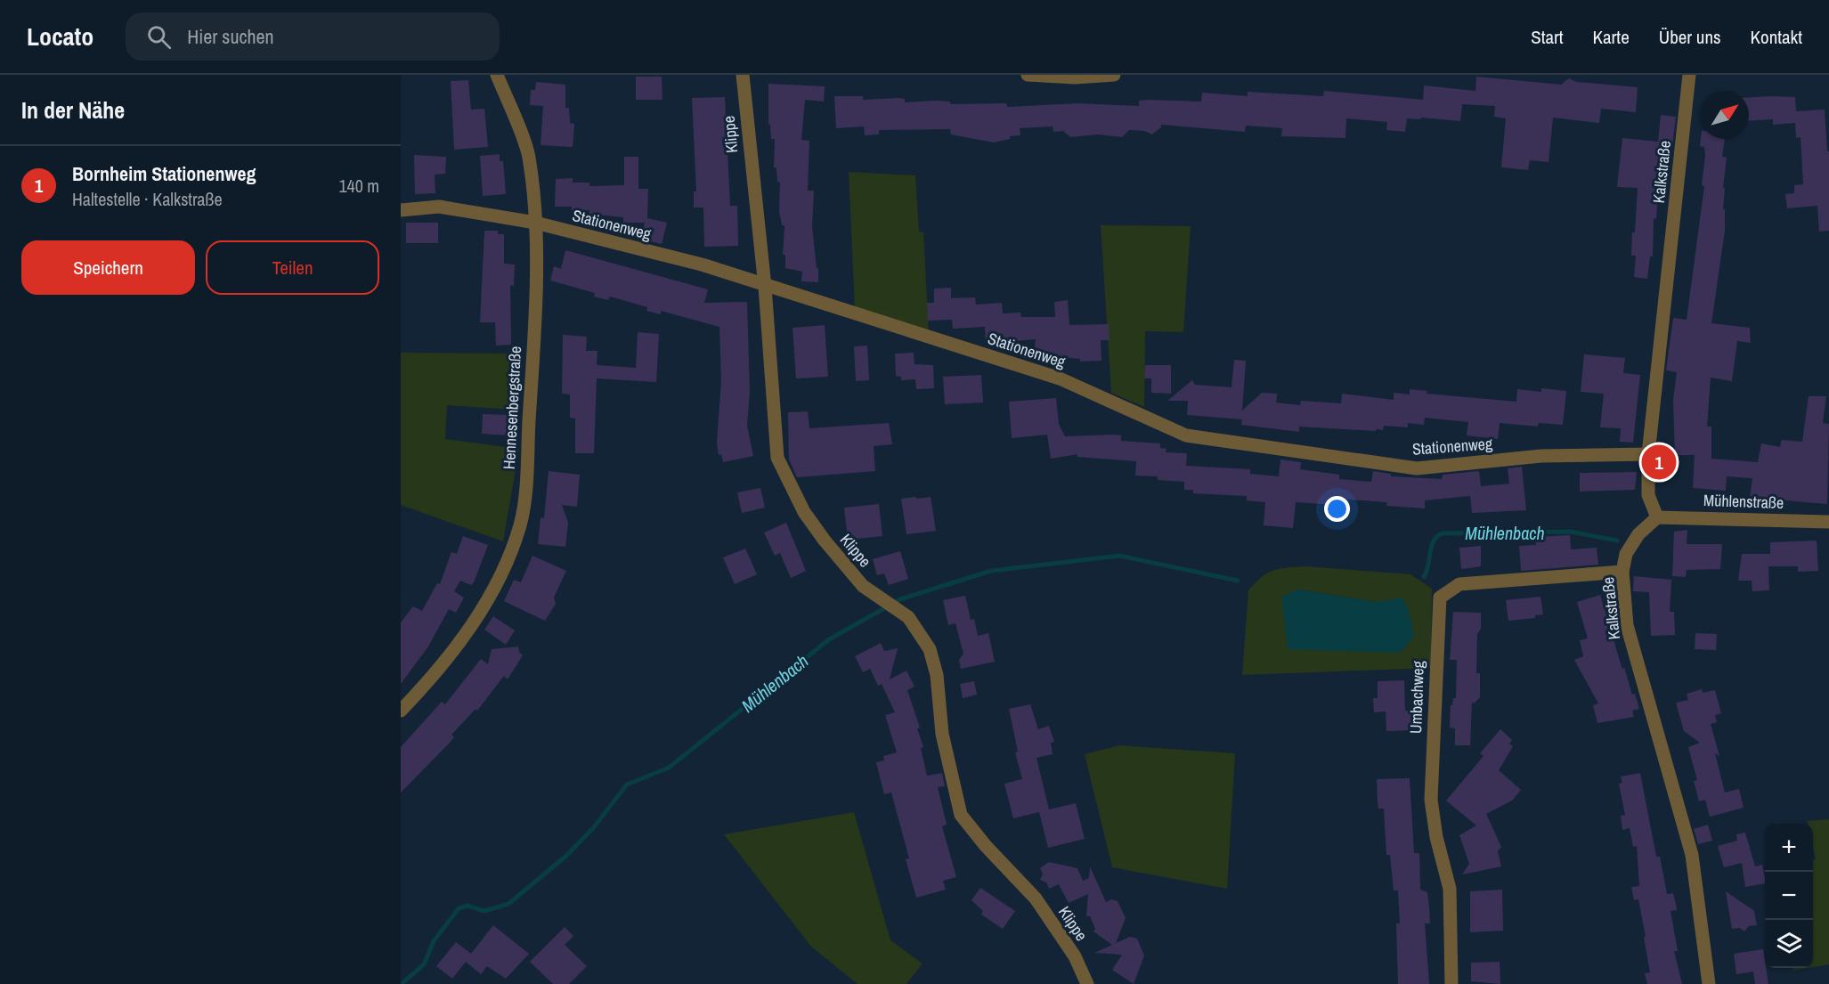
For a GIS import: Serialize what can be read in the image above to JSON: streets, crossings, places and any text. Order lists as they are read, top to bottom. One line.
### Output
{"streets":{"street":["Klippe","Kalkstraße","Stationenweg","Hennesenbergstraße","Mühlenstraße","Umbachweg"]},"crossings":[["Klippe","Stationenweg"],["Kalkstraße","Stationenweg"],["Kalkstraße","Mühlenstraße"],["Kalkstraße","Umbachweg"],["Stationenweg","Hennesenbergstraße"]],"water":["Mühlenbach"],"north":"top right","page":{"header":"Locato","search":"Hier suchen","nav":["Start","Karte","Über uns","Kontakt"],"heading":"In der Nähe","list":[{"mark":"1","name":"Bornheim Stationenweg","note":"Haltestelle · Kalkstraße","value":"140 m"}],"buttons":["Speichern","Teilen"],"pins":"1","map_buttons":["+","−"]}}
